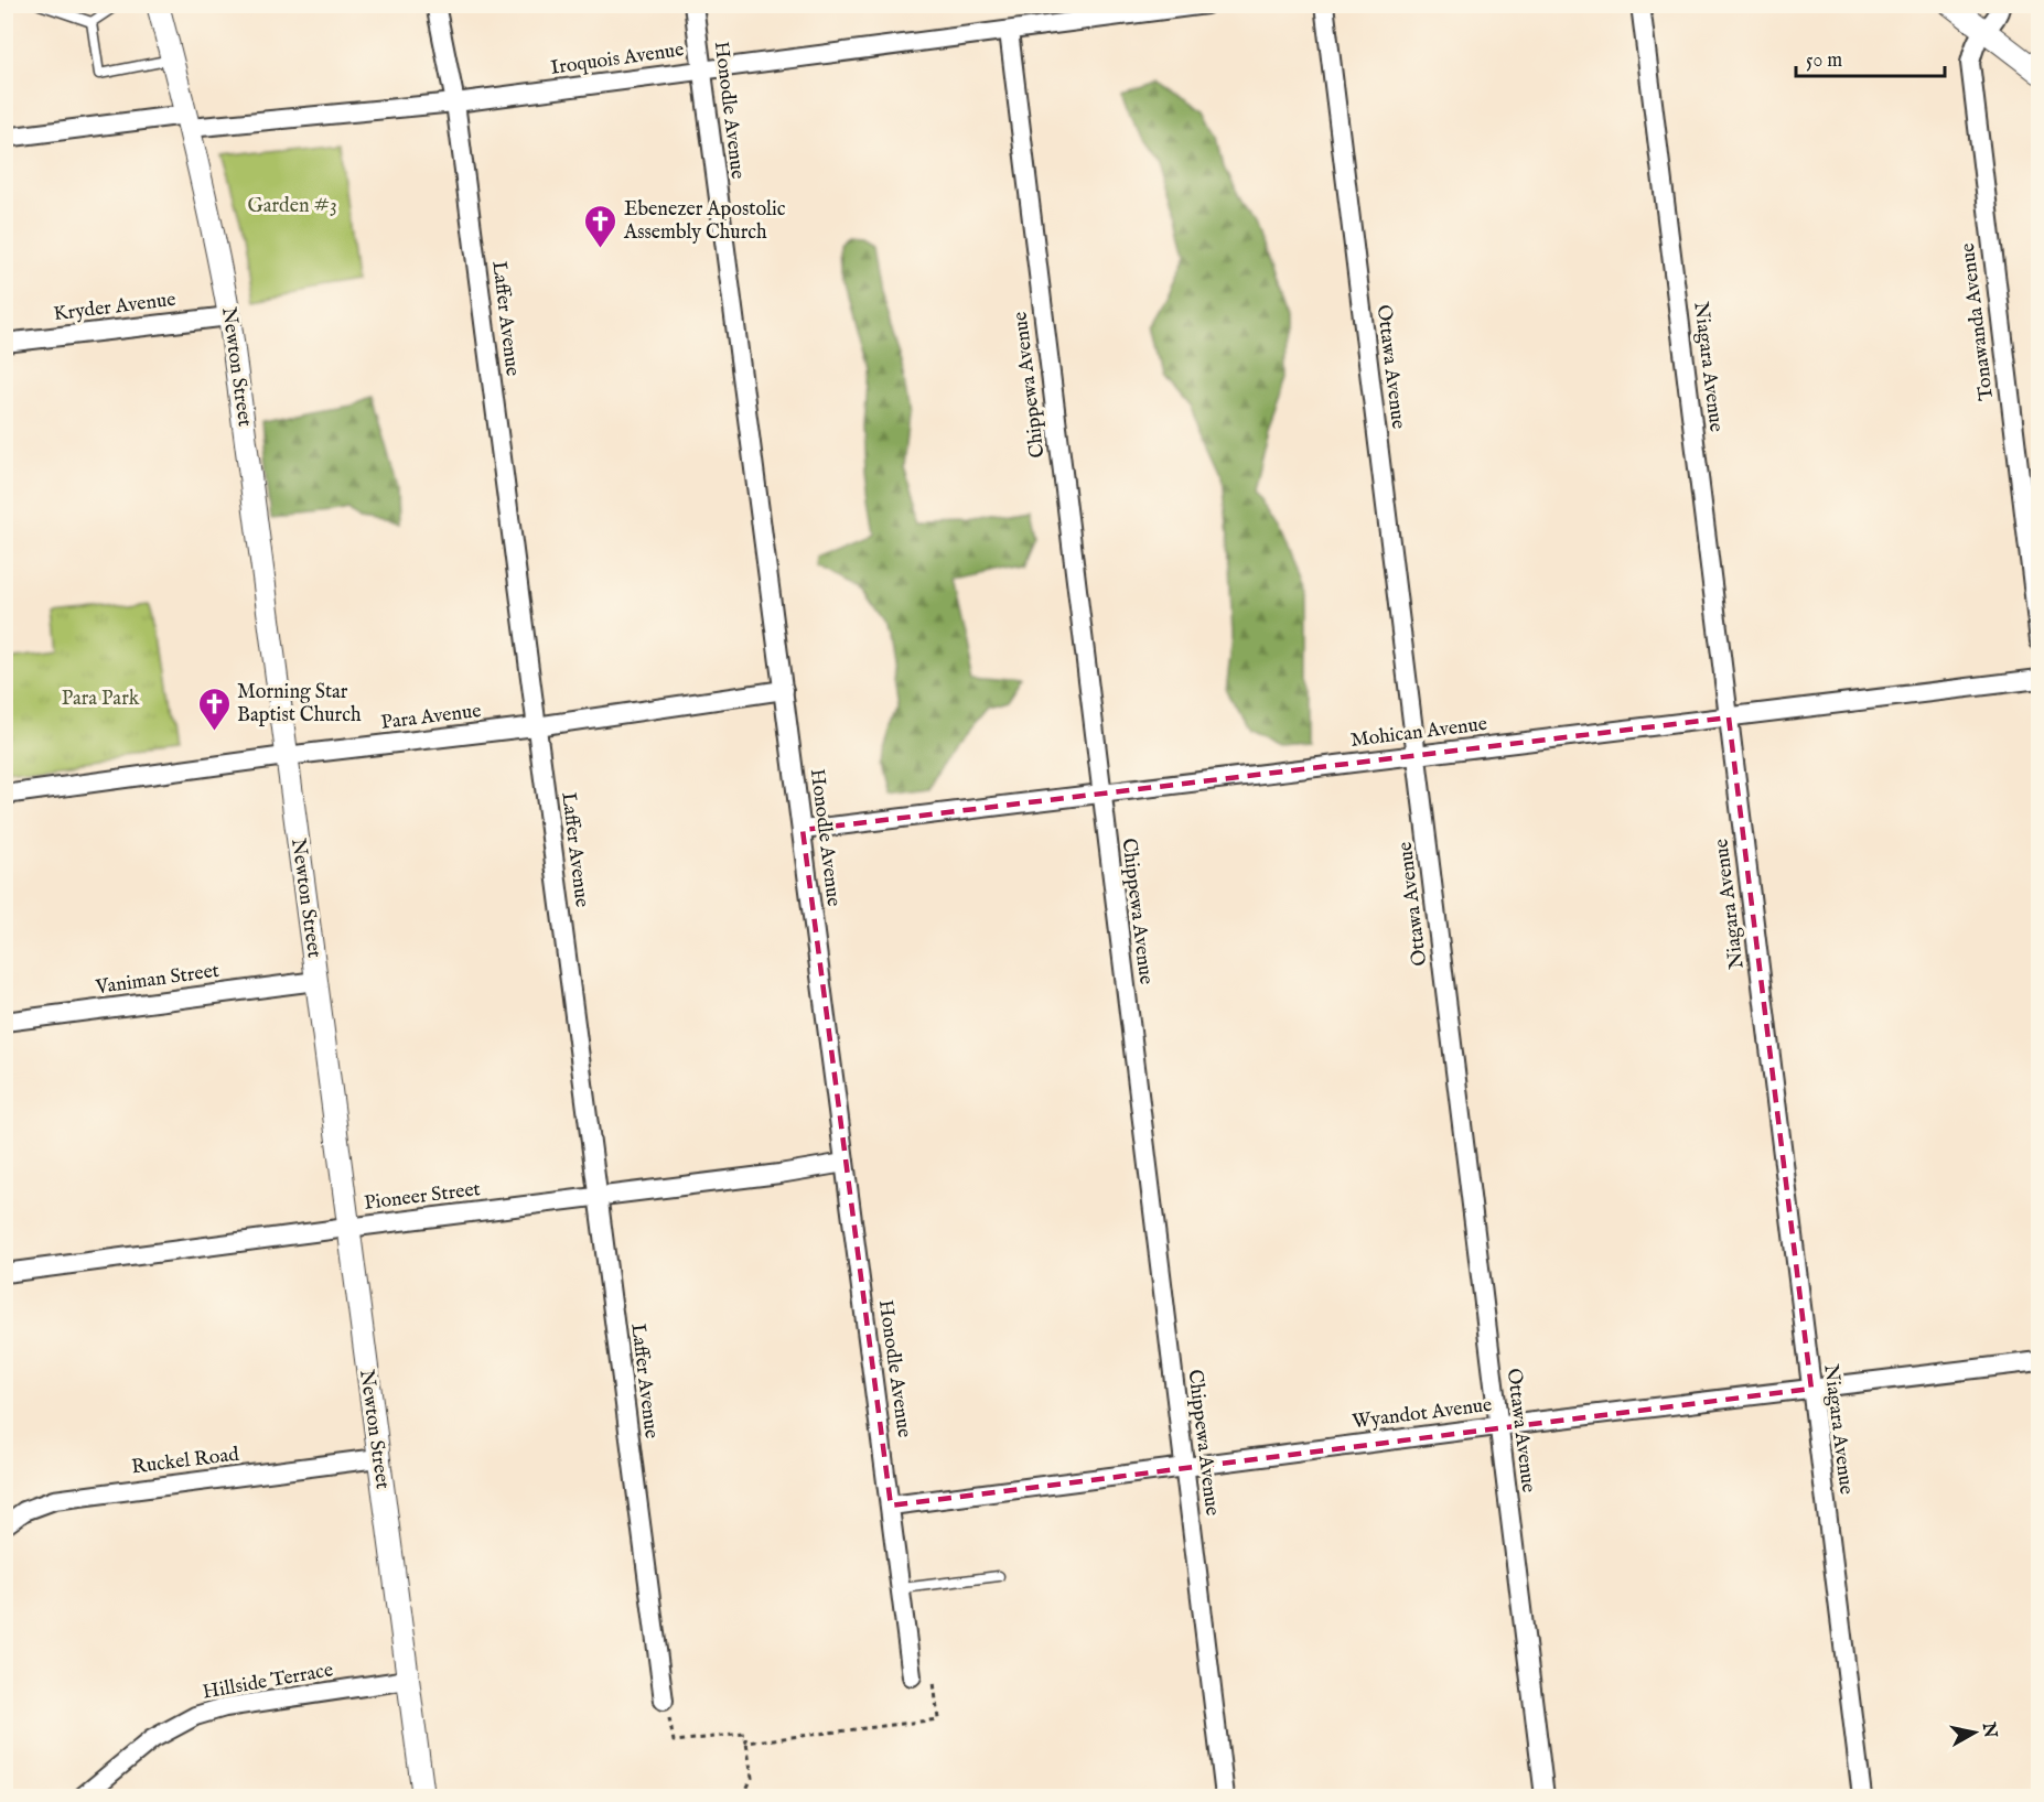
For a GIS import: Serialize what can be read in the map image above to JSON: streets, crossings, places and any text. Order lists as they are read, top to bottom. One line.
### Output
{"streets":{"street":["Iroquois Avenue","Honodle Avenue","Kryder Avenue","Laffer Avenue","Tonawanda Avenue","Newton Street","Ottawa Avenue","Niagara Avenue","Chippewa Avenue","Para Avenue","Mohican Avenue","Vaniman Street","Pioneer Street","Wyandot Avenue","Ruckel Road","Hillside Terrace"]},"crossings":[["Iroquois Avenue","Honodle Avenue"],["Iroquois Avenue","Laffer Avenue"],["Iroquois Avenue","Newton Street"],["Iroquois Avenue","Chippewa Avenue"],["Honodle Avenue","Para Avenue"],["Honodle Avenue","Mohican Avenue"],["Honodle Avenue","Pioneer Street"],["Honodle Avenue","Wyandot Avenue"],["Kryder Avenue","Newton Street"],["Laffer Avenue","Para Avenue"],["Laffer Avenue","Pioneer Street"],["Newton Street","Para Avenue"],["Newton Street","Vaniman Street"],["Newton Street","Pioneer Street"],["Newton Street","Ruckel Road"],["Newton Street","Hillside Terrace"],["Ottawa Avenue","Mohican Avenue"],["Ottawa Avenue","Wyandot Avenue"],["Niagara Avenue","Mohican Avenue"],["Niagara Avenue","Wyandot Avenue"],["Chippewa Avenue","Mohican Avenue"],["Chippewa Avenue","Wyandot Avenue"]],"parks":["Garden #3","Para Park"],"places":{"church":["Ebenezer Apostolic Assembly Church","Morning Star Baptist Church"]},"scale_bar":"50 m","north":"right"}
